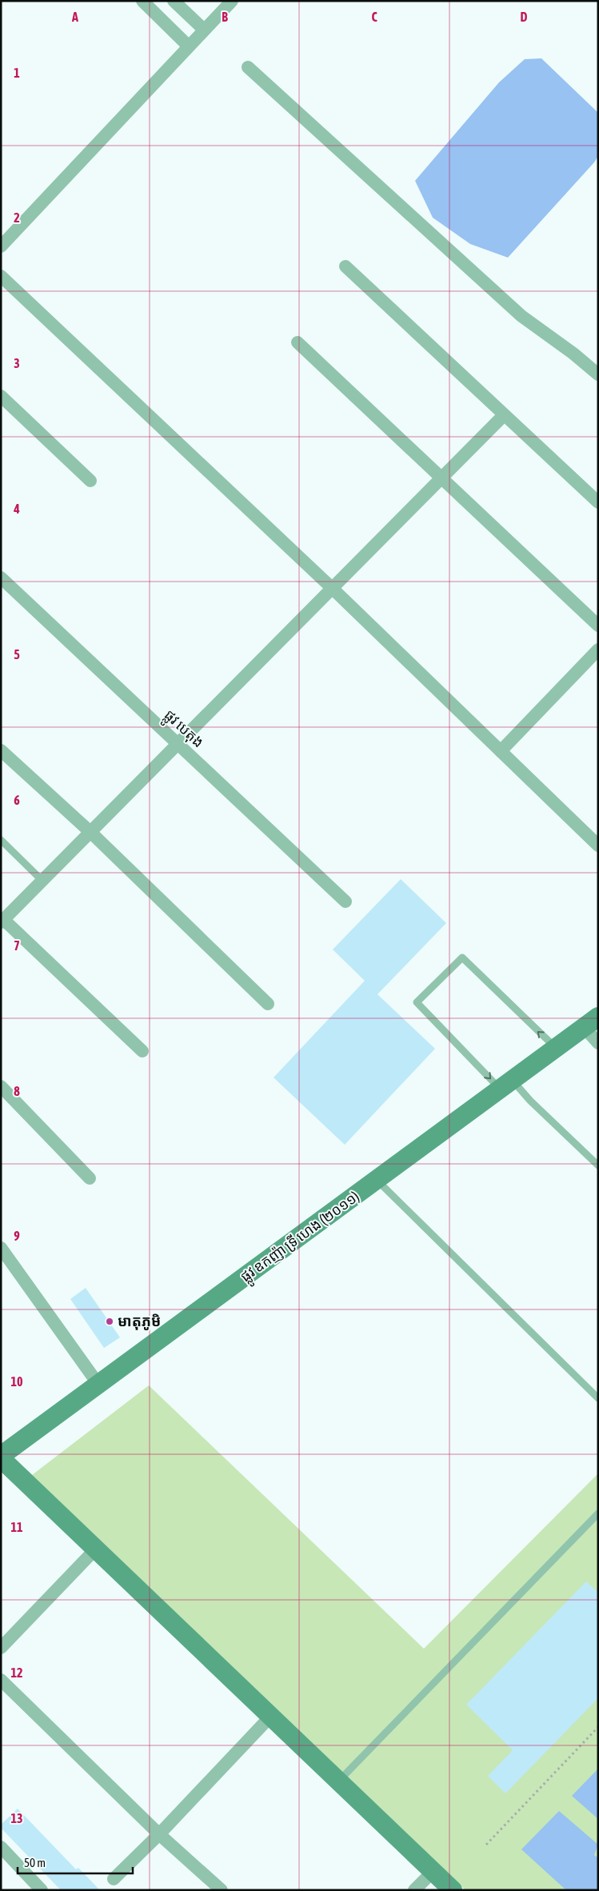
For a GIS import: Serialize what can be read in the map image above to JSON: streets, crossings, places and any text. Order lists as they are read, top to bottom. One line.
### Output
{"streets":{"main road":["ផ្លូវ ឧកញ៉ា ទ្រី ហេង (២០១១)"],"street":["ផ្លូវ បេតុង"]},"places":["មាតុភូមិ"],"scale_bar":"50 m","grid":{"columns":["A","B","C","D"],"rows":["1","2","3","4","5","6","7","8","9","10","11","12","13"]}}
